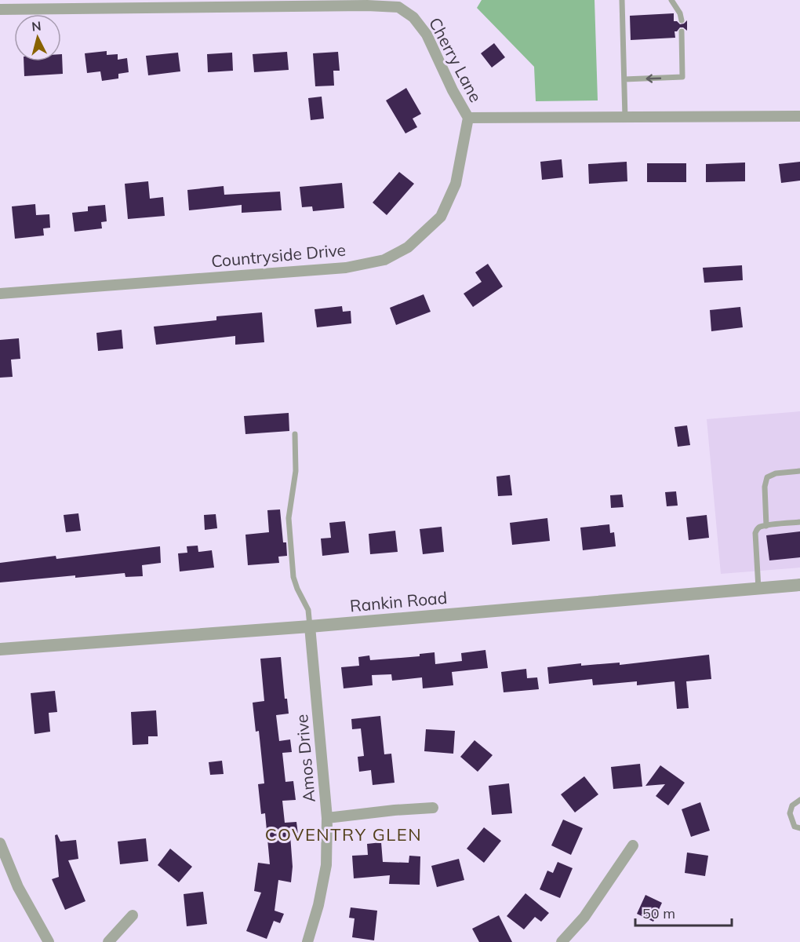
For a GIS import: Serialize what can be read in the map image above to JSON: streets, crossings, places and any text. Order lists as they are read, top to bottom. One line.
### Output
{"streets":{"street":["Cherry Lane","Countryside Drive","Rankin Road","Amos Drive"]},"crossings":[["Cherry Lane","Countryside Drive"],["Rankin Road","Amos Drive"]],"districts":["COVENTRY GLEN"],"scale_bar":"50 m","north":"top"}
